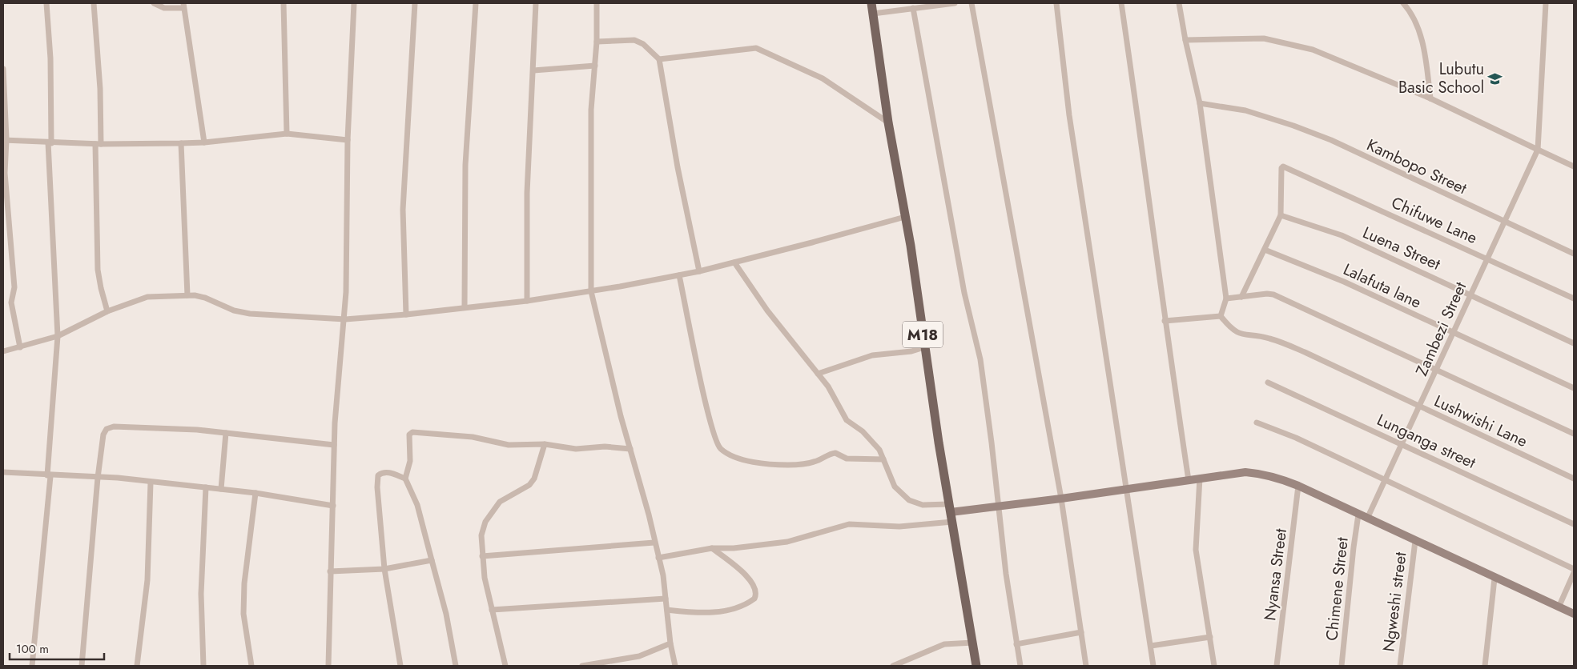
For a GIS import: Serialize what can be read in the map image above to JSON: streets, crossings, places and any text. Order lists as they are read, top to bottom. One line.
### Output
{"streets":{"main road":["M18"],"street":["Kambopo Street","Chifuwe Lane","Luena Street","Lalafuta lane","Zambezi Street","Lushwishi Lane","Lunganga street","Nyansa Street","Chimene Street","Ngweshi street"]},"crossings":[["Kambopo Street","Zambezi Street"],["Chifuwe Lane","Luena Street"],["Chifuwe Lane","Zambezi Street"],["Luena Street","Zambezi Street"],["Lalafuta lane","Zambezi Street"],["Zambezi Street","Lushwishi Lane"],["Zambezi Street","Lunganga street"]],"places":{"school or university":["Lubutu Basic School"]},"scale_bar":"100 m"}
